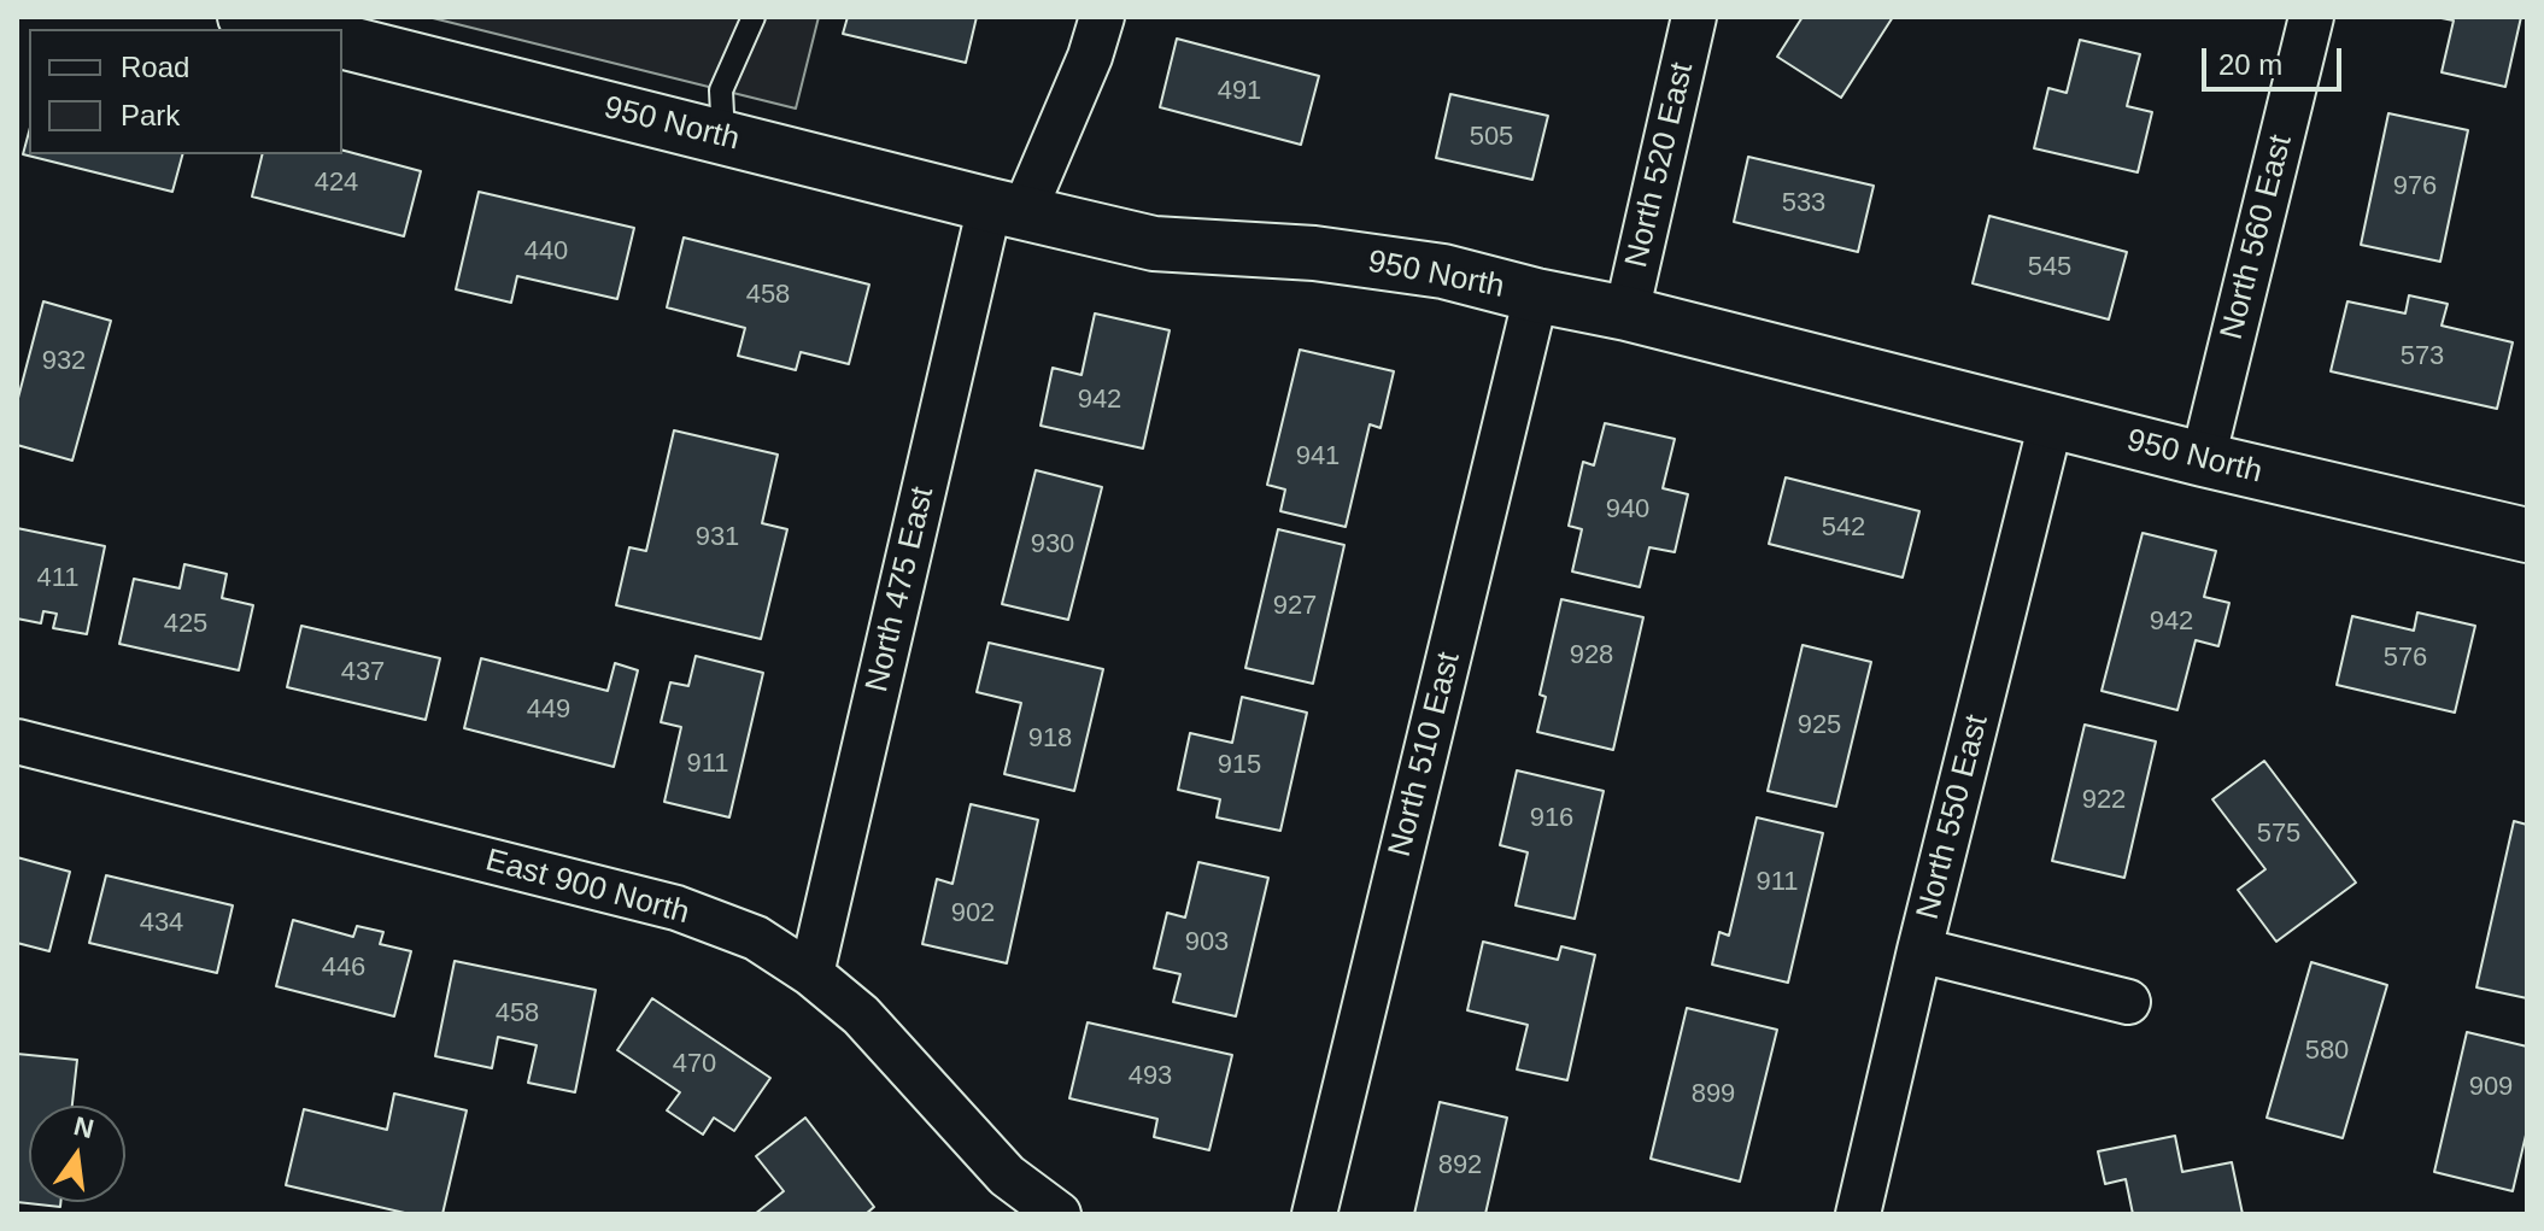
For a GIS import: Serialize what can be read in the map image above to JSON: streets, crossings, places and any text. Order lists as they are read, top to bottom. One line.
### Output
{"streets":{"street":["950 North","North 520 East","North 560 East","North 475 East","North 510 East","North 550 East","East 900 North"]},"crossings":[["950 North","North 520 East"],["950 North","North 560 East"],["950 North","North 475 East"],["950 North","North 510 East"],["950 North","North 550 East"],["North 475 East","East 900 North"]],"house_numbers":["491","505","424","976","533","440","545","458","573","932","942","941","940","542","931","930","411","927","942","425","928","576","437","449","925","918","911","915","922","916","575","911","902","434","903","446","458","580","470","493","909","899","892"],"legend":["Road","Park"],"scale_bar":"20 m","north":"top"}
